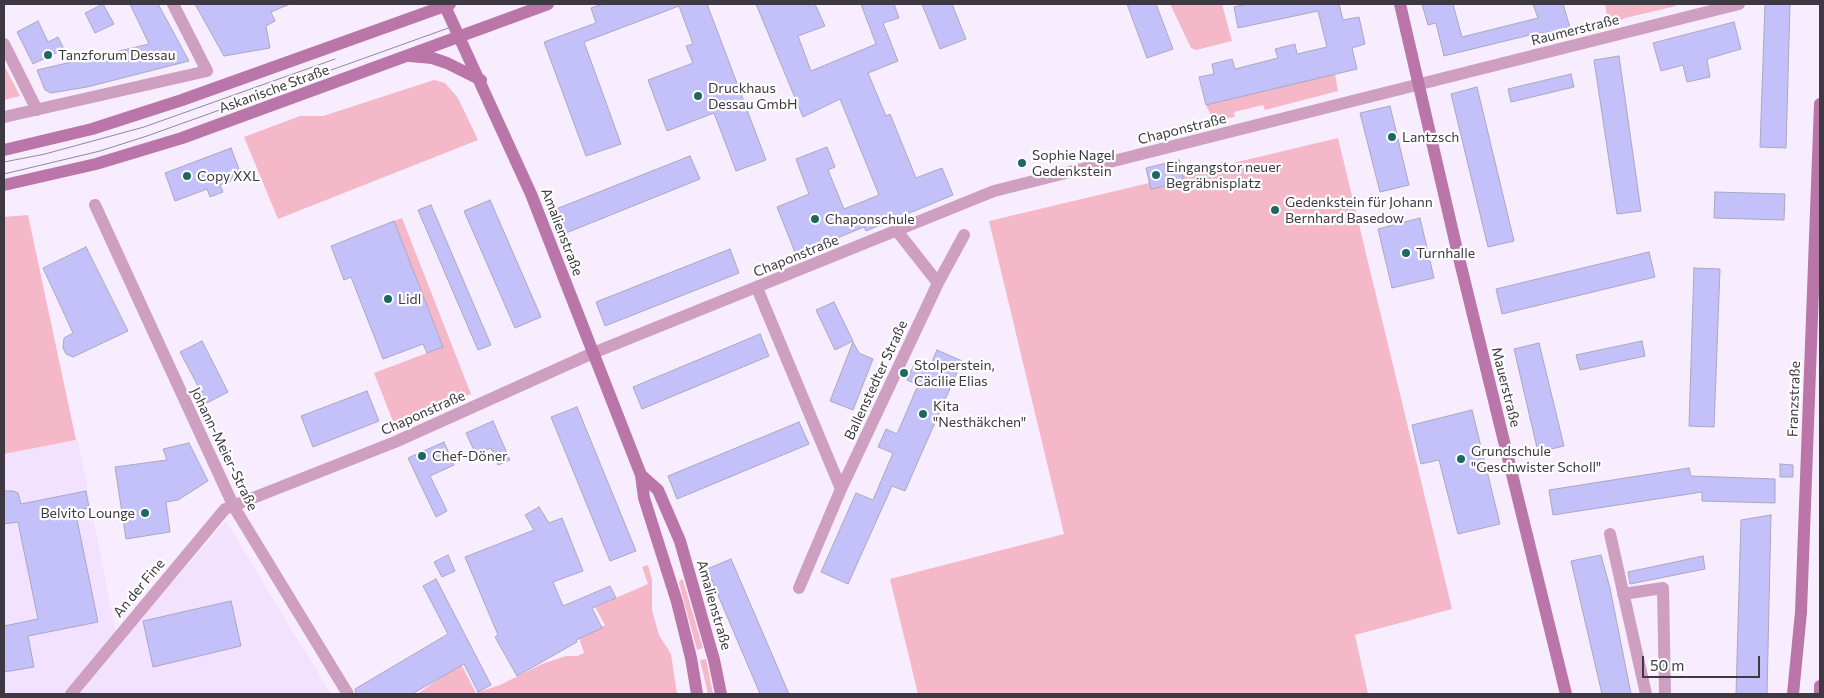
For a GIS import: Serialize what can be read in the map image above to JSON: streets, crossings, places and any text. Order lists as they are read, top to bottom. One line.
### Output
{"streets":{"main road":["Askanische Straße","Amalienstraße","Mauerstraße","Franzstraße"],"street":["Raumerstraße","Chaponstraße","Ballenstedter Straße","Johann-Meier-Straße","An der Fine"]},"crossings":[["Raumerstraße","Chaponstraße"],["Raumerstraße","Mauerstraße"],["Askanische Straße","Amalienstraße"],["Chaponstraße","Amalienstraße"],["Chaponstraße","Mauerstraße"],["Chaponstraße","Johann-Meier-Straße"],["Chaponstraße","An der Fine"],["Johann-Meier-Straße","An der Fine"]],"places":["Tanzforum Dessau","Druckhaus Dessau GmbH","Lantzsch","Sophie Nagel Gedenkstein","Eingangstor neuer Begräbnisplatz","Copy XXL","Gedenkstein für Johann Bernhard Basedow","Chaponschule","Turnhalle","Lidl","Stolperstein, Cäcilie Elias","Kita \"Nesthäkchen\"","Chef-Döner","Grundschule \"Geschwister Scholl\"","Belvito Lounge"],"scale_bar":"50 m"}
